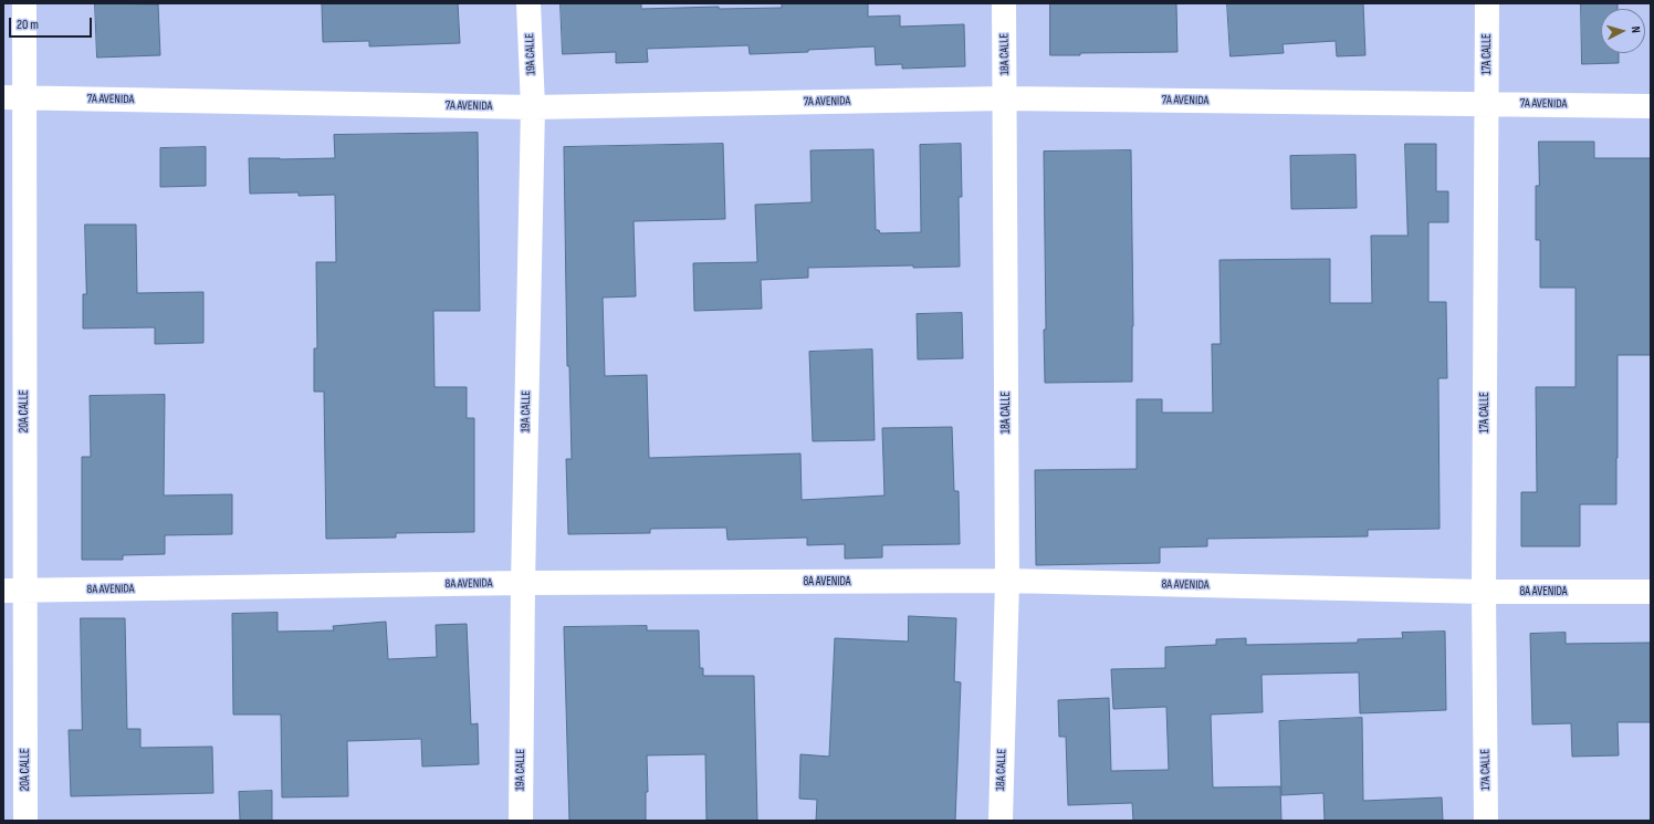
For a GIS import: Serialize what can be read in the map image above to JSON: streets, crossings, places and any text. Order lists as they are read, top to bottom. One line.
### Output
{"streets":{"street":["19A CALLE","18A CALLE","17A CALLE","7A AVENIDA","20A CALLE","8A AVENIDA"]},"crossings":[["19A CALLE","7A AVENIDA"],["19A CALLE","8A AVENIDA"],["18A CALLE","7A AVENIDA"],["18A CALLE","8A AVENIDA"],["17A CALLE","7A AVENIDA"],["17A CALLE","8A AVENIDA"],["7A AVENIDA","20A CALLE"],["20A CALLE","8A AVENIDA"]],"scale_bar":"20 m","north":"right"}
